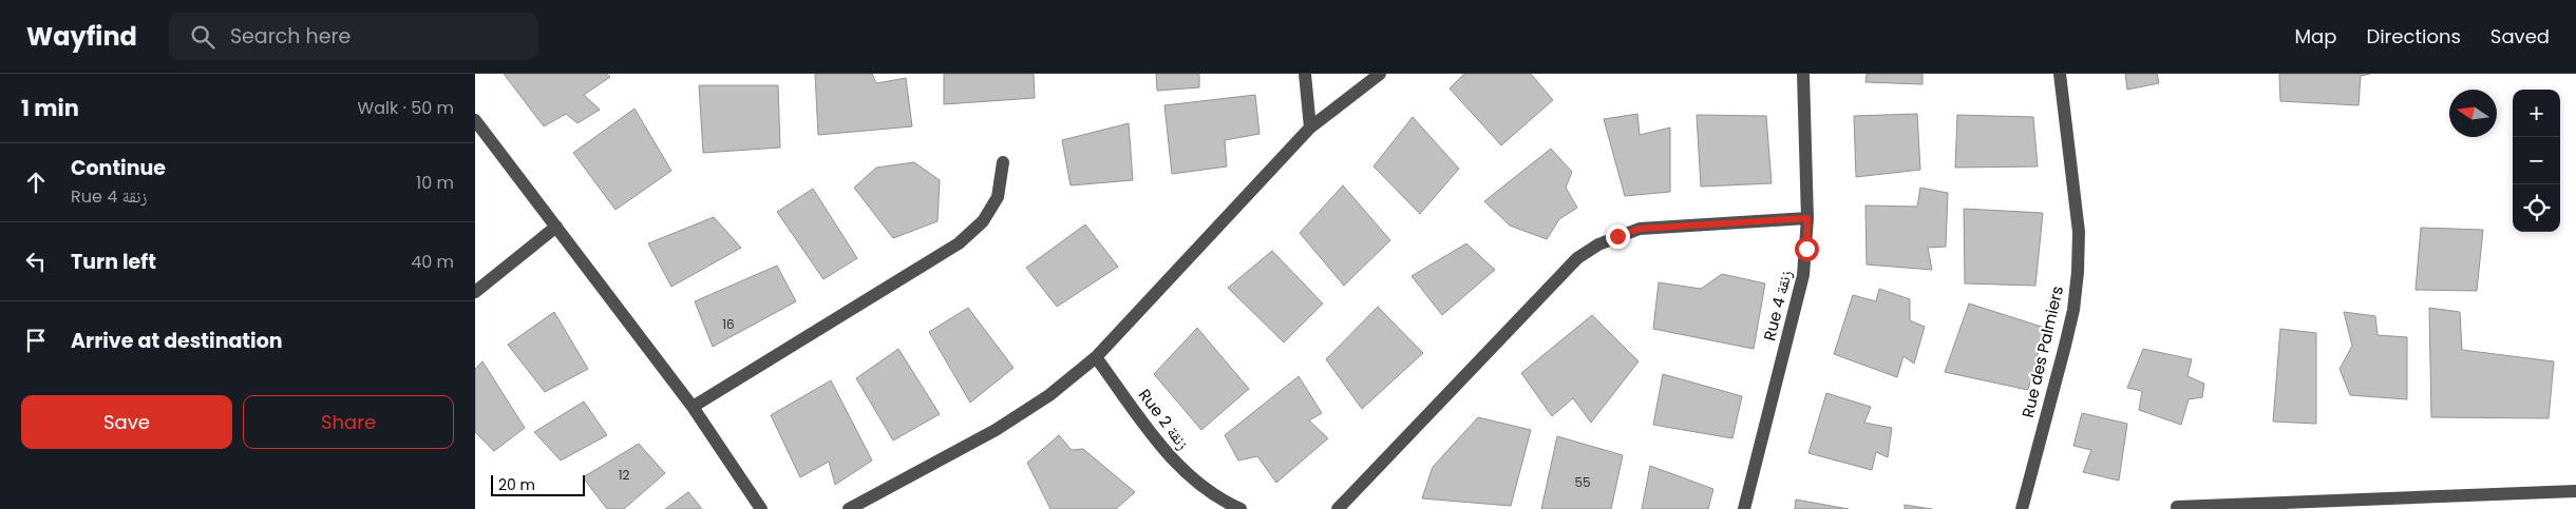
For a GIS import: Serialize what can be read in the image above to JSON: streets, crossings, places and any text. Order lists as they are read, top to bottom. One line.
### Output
{"streets":{"street":["Rue 4 زنقة","Rue des Palmiers","Rue 2 زنقة"]},"house_numbers":["16","12","55"],"scale_bar":"20 m","north":"left","page":{"header":"Wayfind","search":"Search here","nav":["Map","Directions","Saved"],"heading":["1 min","Walk · 50 m"],"map_buttons":["+","−"],"list":[["Continue","Rue 4 زنقة","10 m"],["Turn left","40 m"],"Arrive at destination"],"buttons":["Save","Share"],"scale":"20 m"}}
